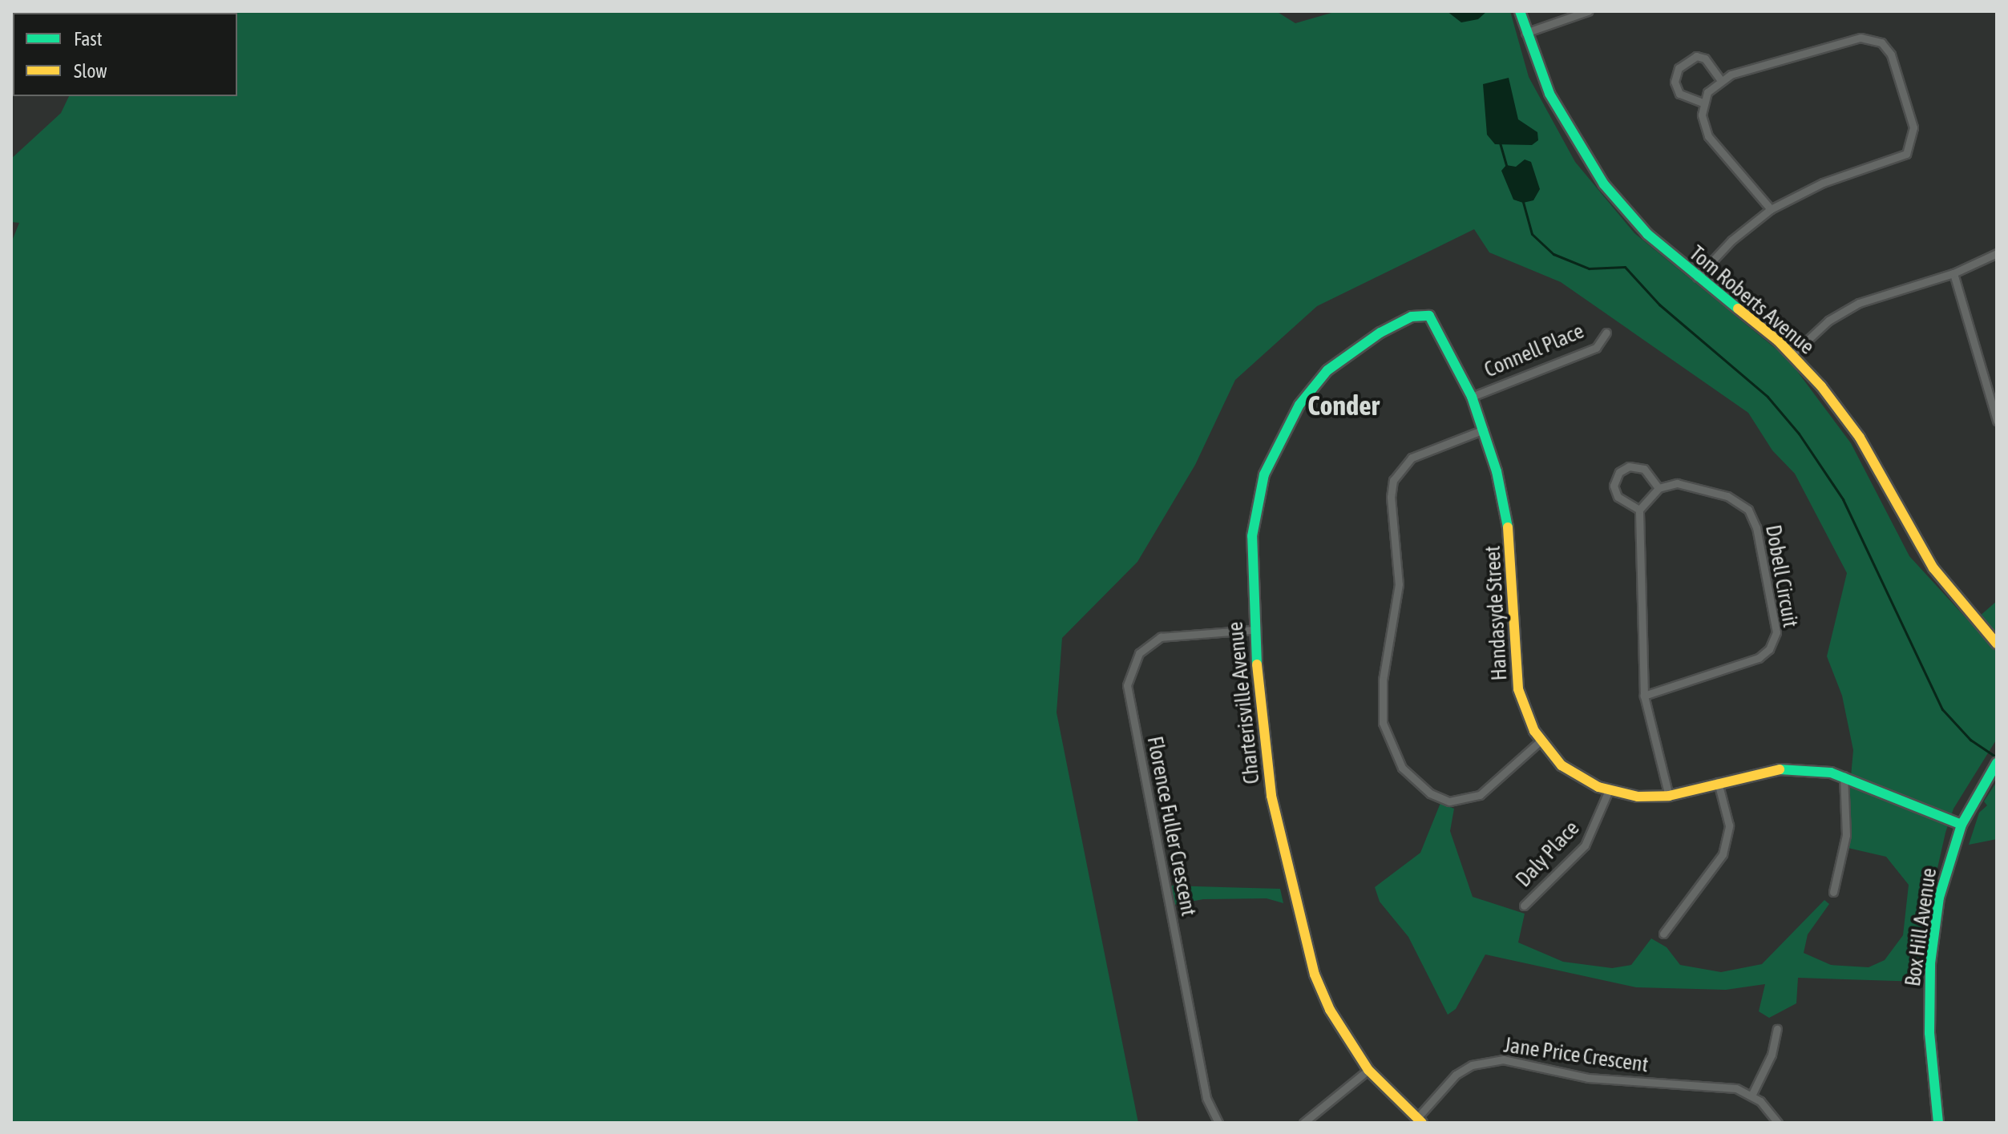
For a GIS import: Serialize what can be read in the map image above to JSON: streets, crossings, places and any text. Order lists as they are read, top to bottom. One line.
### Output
{"streets":{"street":["Tom Roberts Avenue","Connell Place","Dobell Circuit","Handasyde Street","Charterisville Avenue","Florence Fuller Crescent","Daly Place","Box Hill Avenue","Jane Price Crescent"]},"crossings":[["Connell Place","Handasyde Street"],["Handasyde Street","Charterisville Avenue"],["Handasyde Street","Daly Place"],["Handasyde Street","Box Hill Avenue"],["Charterisville Avenue","Florence Fuller Crescent"],["Charterisville Avenue","Jane Price Crescent"]],"districts":["Conder"],"legend":["Fast","Slow"]}
